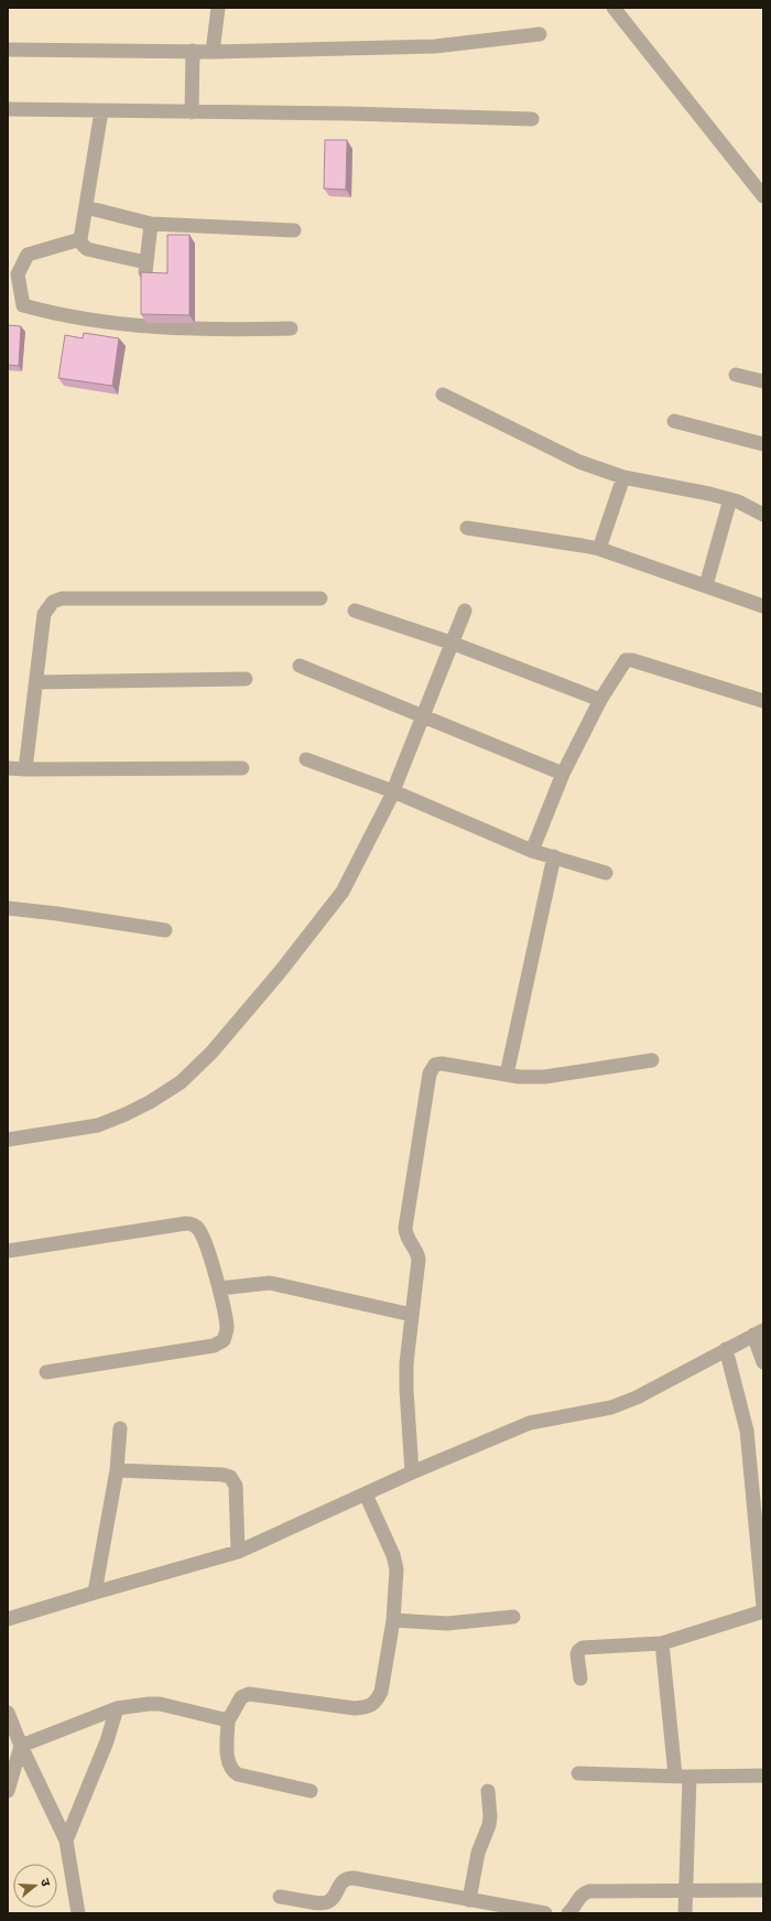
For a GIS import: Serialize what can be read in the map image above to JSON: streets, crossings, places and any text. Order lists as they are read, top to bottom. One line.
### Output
{"north":"right"}
